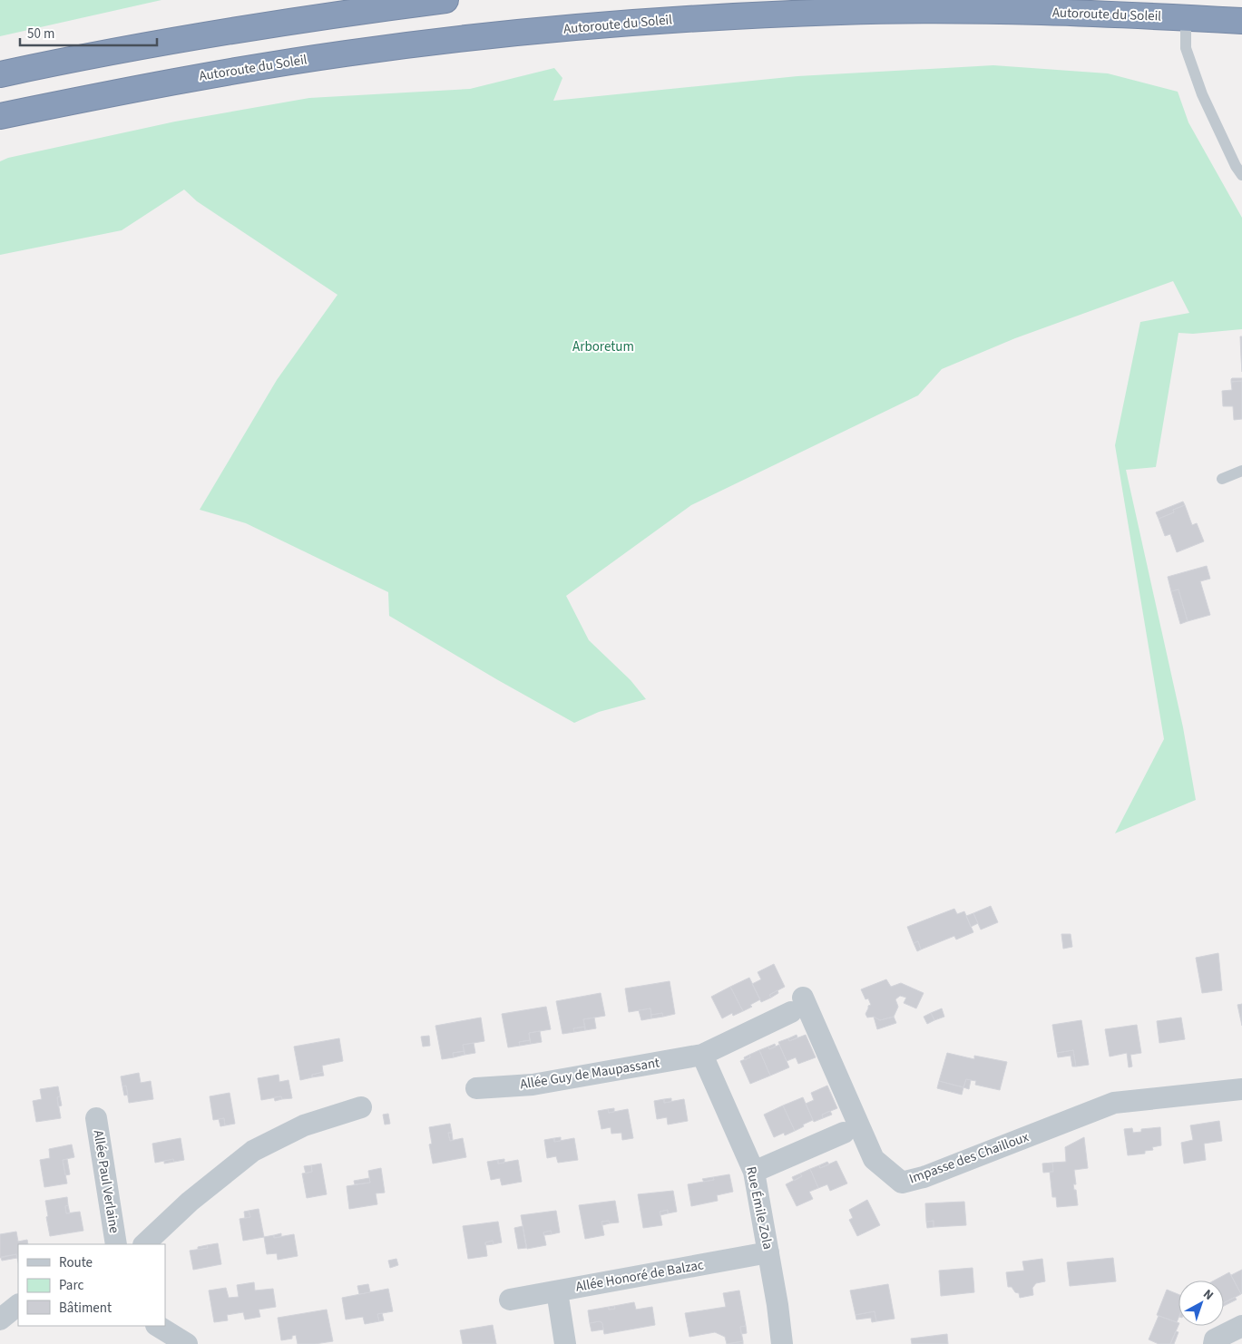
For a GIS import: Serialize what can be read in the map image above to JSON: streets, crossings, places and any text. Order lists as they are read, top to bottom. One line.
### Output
{"streets":{"highway":["Autoroute du Soleil"],"street":["Allée Guy de Maupassant","Impasse des Chailloux","Allée Paul Verlaine","Rue Émile Zola","Allée Honoré de Balzac"]},"crossings":[["Allée Guy de Maupassant","Impasse des Chailloux"],["Allée Guy de Maupassant","Rue Émile Zola"],["Rue Émile Zola","Allée Honoré de Balzac"]],"parks":["Arboretum"],"legend":["Route","Parc","Bâtiment"],"scale_bar":"50 m","north":"top right"}
